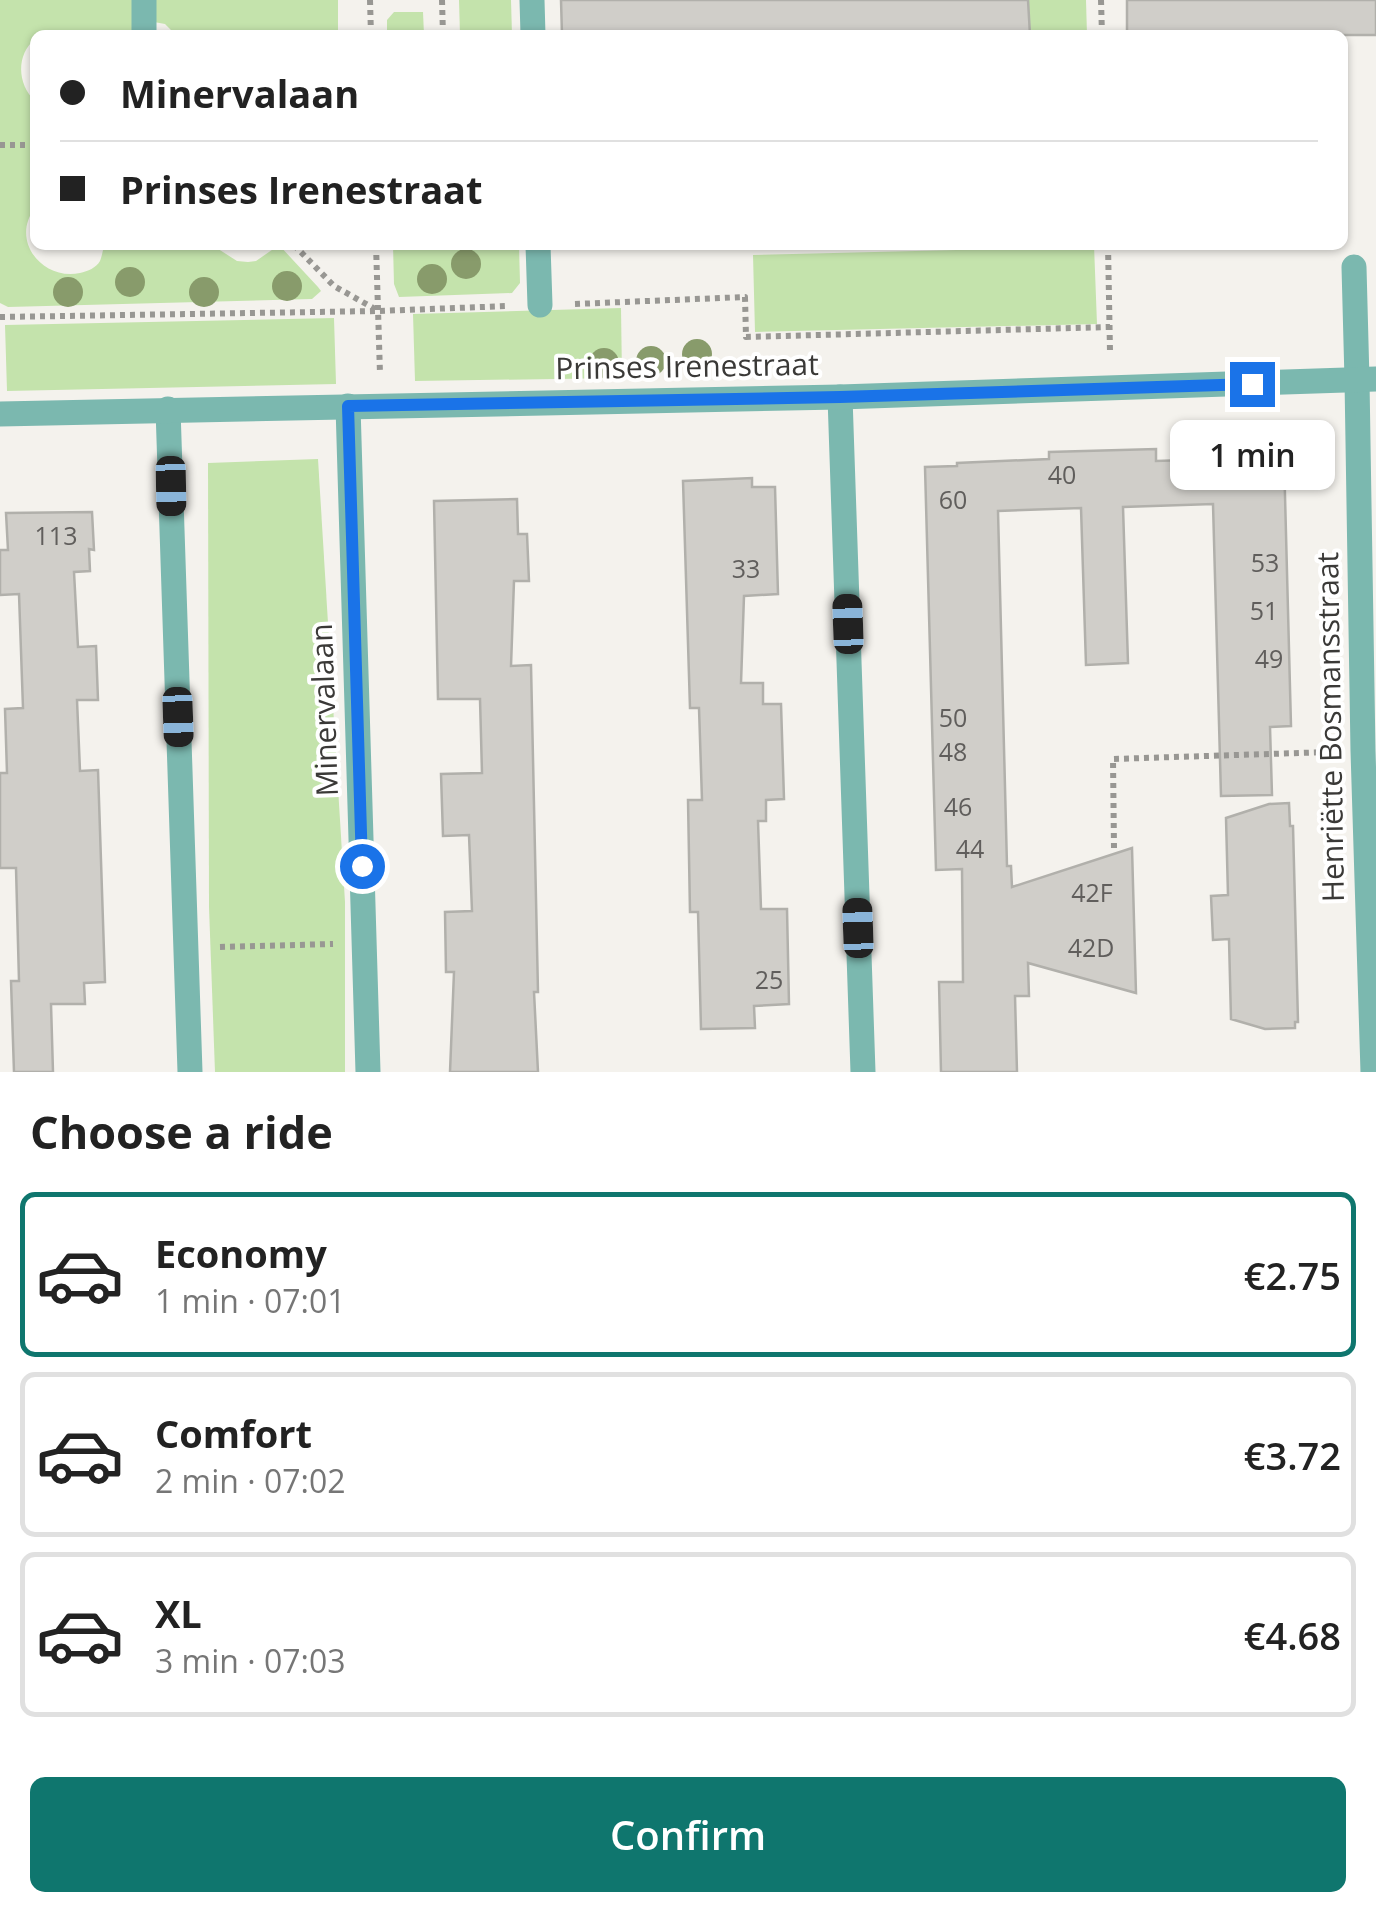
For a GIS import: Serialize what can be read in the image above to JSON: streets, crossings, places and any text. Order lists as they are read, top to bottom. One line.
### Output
{"streets":{"street":["Prinses Irenestraat","Minervalaan","Henriëtte Bosmansstraat"]},"crossings":[["Prinses Irenestraat","Minervalaan"],["Prinses Irenestraat","Henriëtte Bosmansstraat"]],"house_numbers":["40","60","113","53","33","51","49","50","48","46","44","42F","42D","25"],"page":{"banner":["Minervalaan","Prinses Irenestraat"],"bubble":"1 min","heading":"Choose a ride","list":[{"name":"Economy","note":"1 min · 07:01","value":"€2.75"},{"name":"Comfort","note":"2 min · 07:02","value":"€3.72"},{"name":"XL","note":"3 min · 07:03","value":"€4.68"}],"buttons":"Confirm"}}
